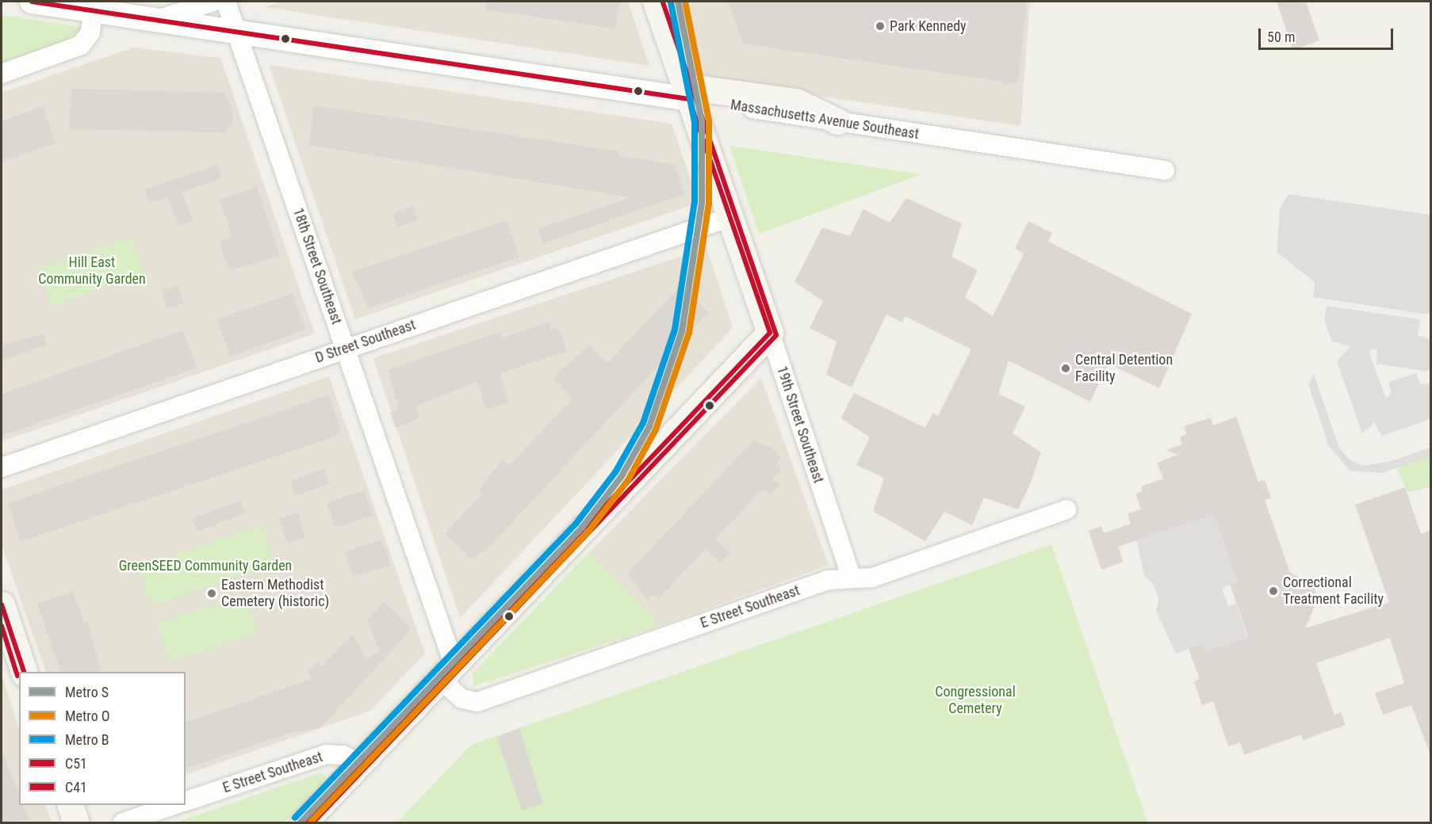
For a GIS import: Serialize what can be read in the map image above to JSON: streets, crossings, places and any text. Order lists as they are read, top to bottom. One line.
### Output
{"streets":{"main road":["19th Street Southeast"],"street":["Massachusetts Avenue Southeast","18th Street Southeast","D Street Southeast","E Street Southeast"]},"crossings":[["18th Street Southeast","D Street Southeast"],["18th Street Southeast","E Street Southeast"],["D Street Southeast","19th Street Southeast"],["19th Street Southeast","E Street Southeast"]],"parks":["Hill East Community Garden","GreenSEED Community Garden","Congressional Cemetery"],"places":["Park Kennedy","Central Detention Facility","Correctional Treatment Facility","Eastern Methodist Cemetery (historic)"],"lines":["metro line S","metro line O","transit line C51","transit line C41","metro line B"],"legend":["Metro S","Metro O","Metro B","C51","C41"],"scale_bar":"50 m"}
